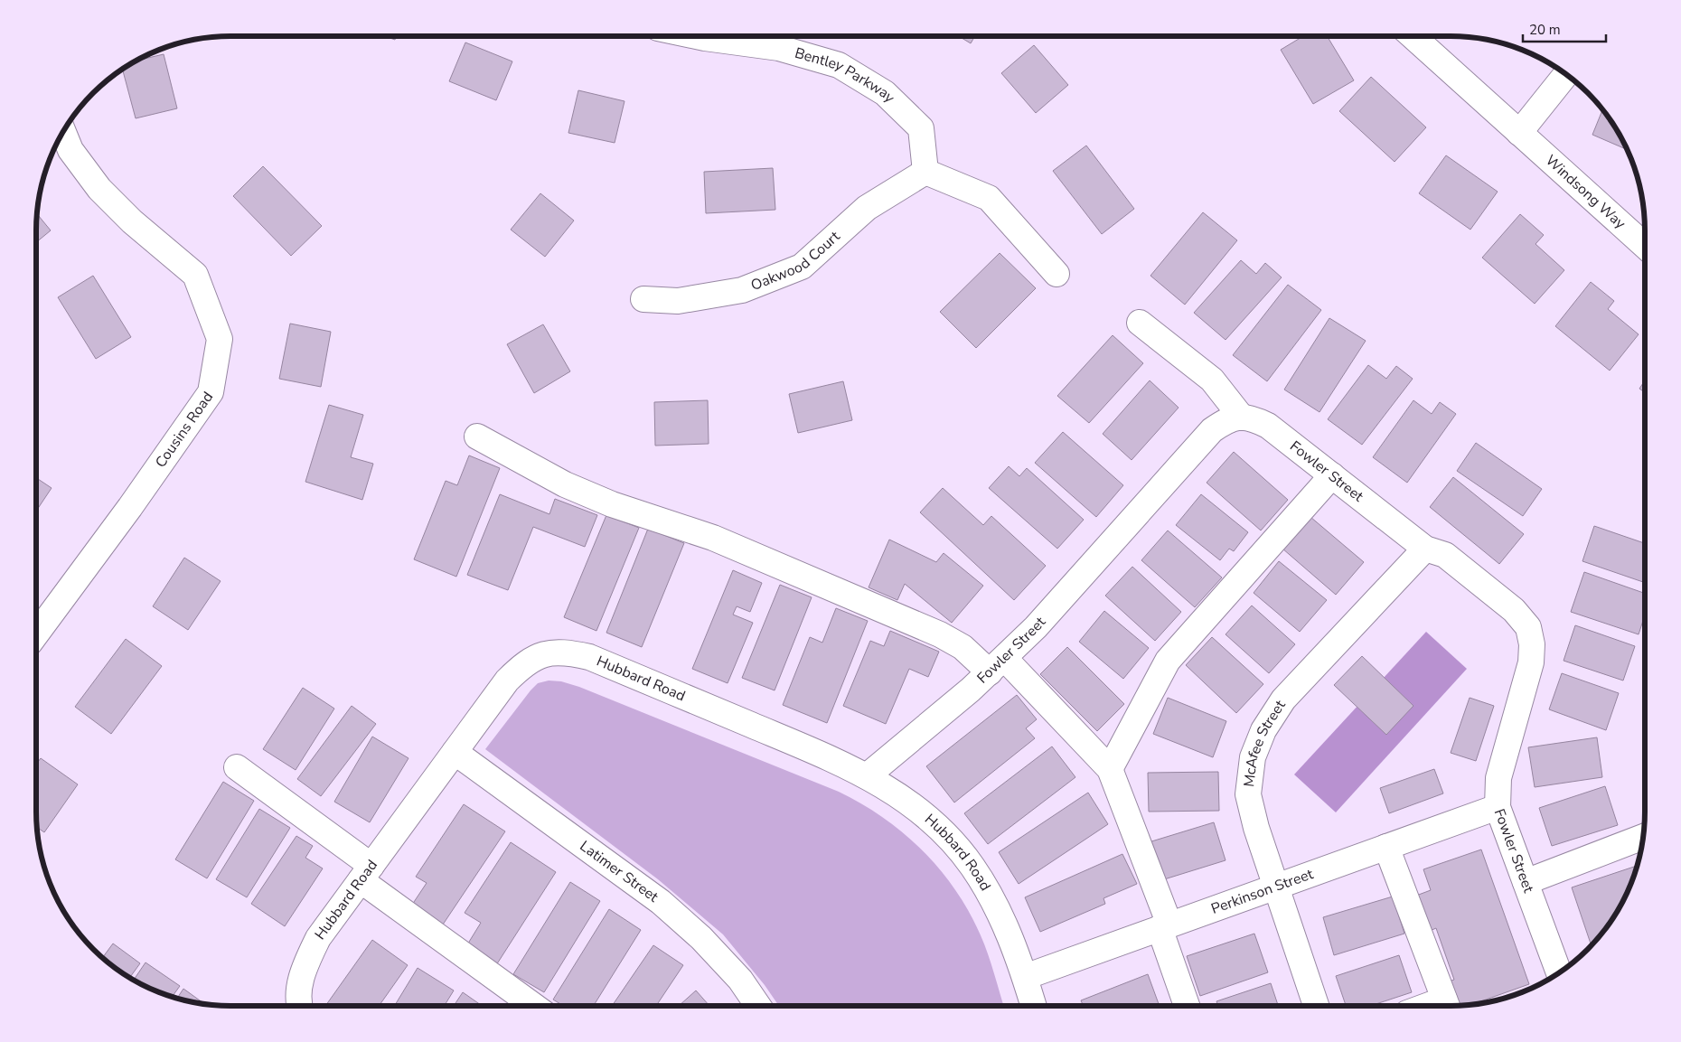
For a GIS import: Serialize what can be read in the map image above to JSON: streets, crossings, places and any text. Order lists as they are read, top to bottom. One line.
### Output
{"streets":{"street":["Bentley Parkway","Windsong Way","Oakwood Court","Cousins Road","Fowler Street","Hubbard Road","McAfee Street","Latimer Street","Perkinson Street"]},"crossings":[["Bentley Parkway","Oakwood Court"],["Fowler Street","Hubbard Road"],["Fowler Street","McAfee Street"],["Fowler Street","Perkinson Street"],["Hubbard Road","Latimer Street"],["Hubbard Road","Perkinson Street"],["McAfee Street","Perkinson Street"]],"scale_bar":"20 m"}
